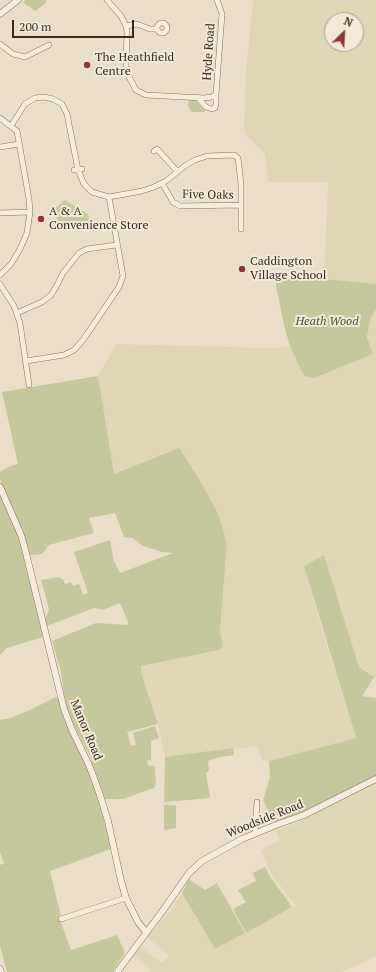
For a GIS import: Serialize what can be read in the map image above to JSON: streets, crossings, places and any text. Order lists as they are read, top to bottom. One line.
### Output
{"streets":{"street":["Hyde Road","Five Oaks","Manor Road","Woodside Road"]},"crossings":[["Manor Road","Woodside Road"]],"parks":["Heath Wood"],"places":["The Heathfield Centre","A & A Convenience Store","Caddington Village School"],"scale_bar":"200 m","north":"top right"}
